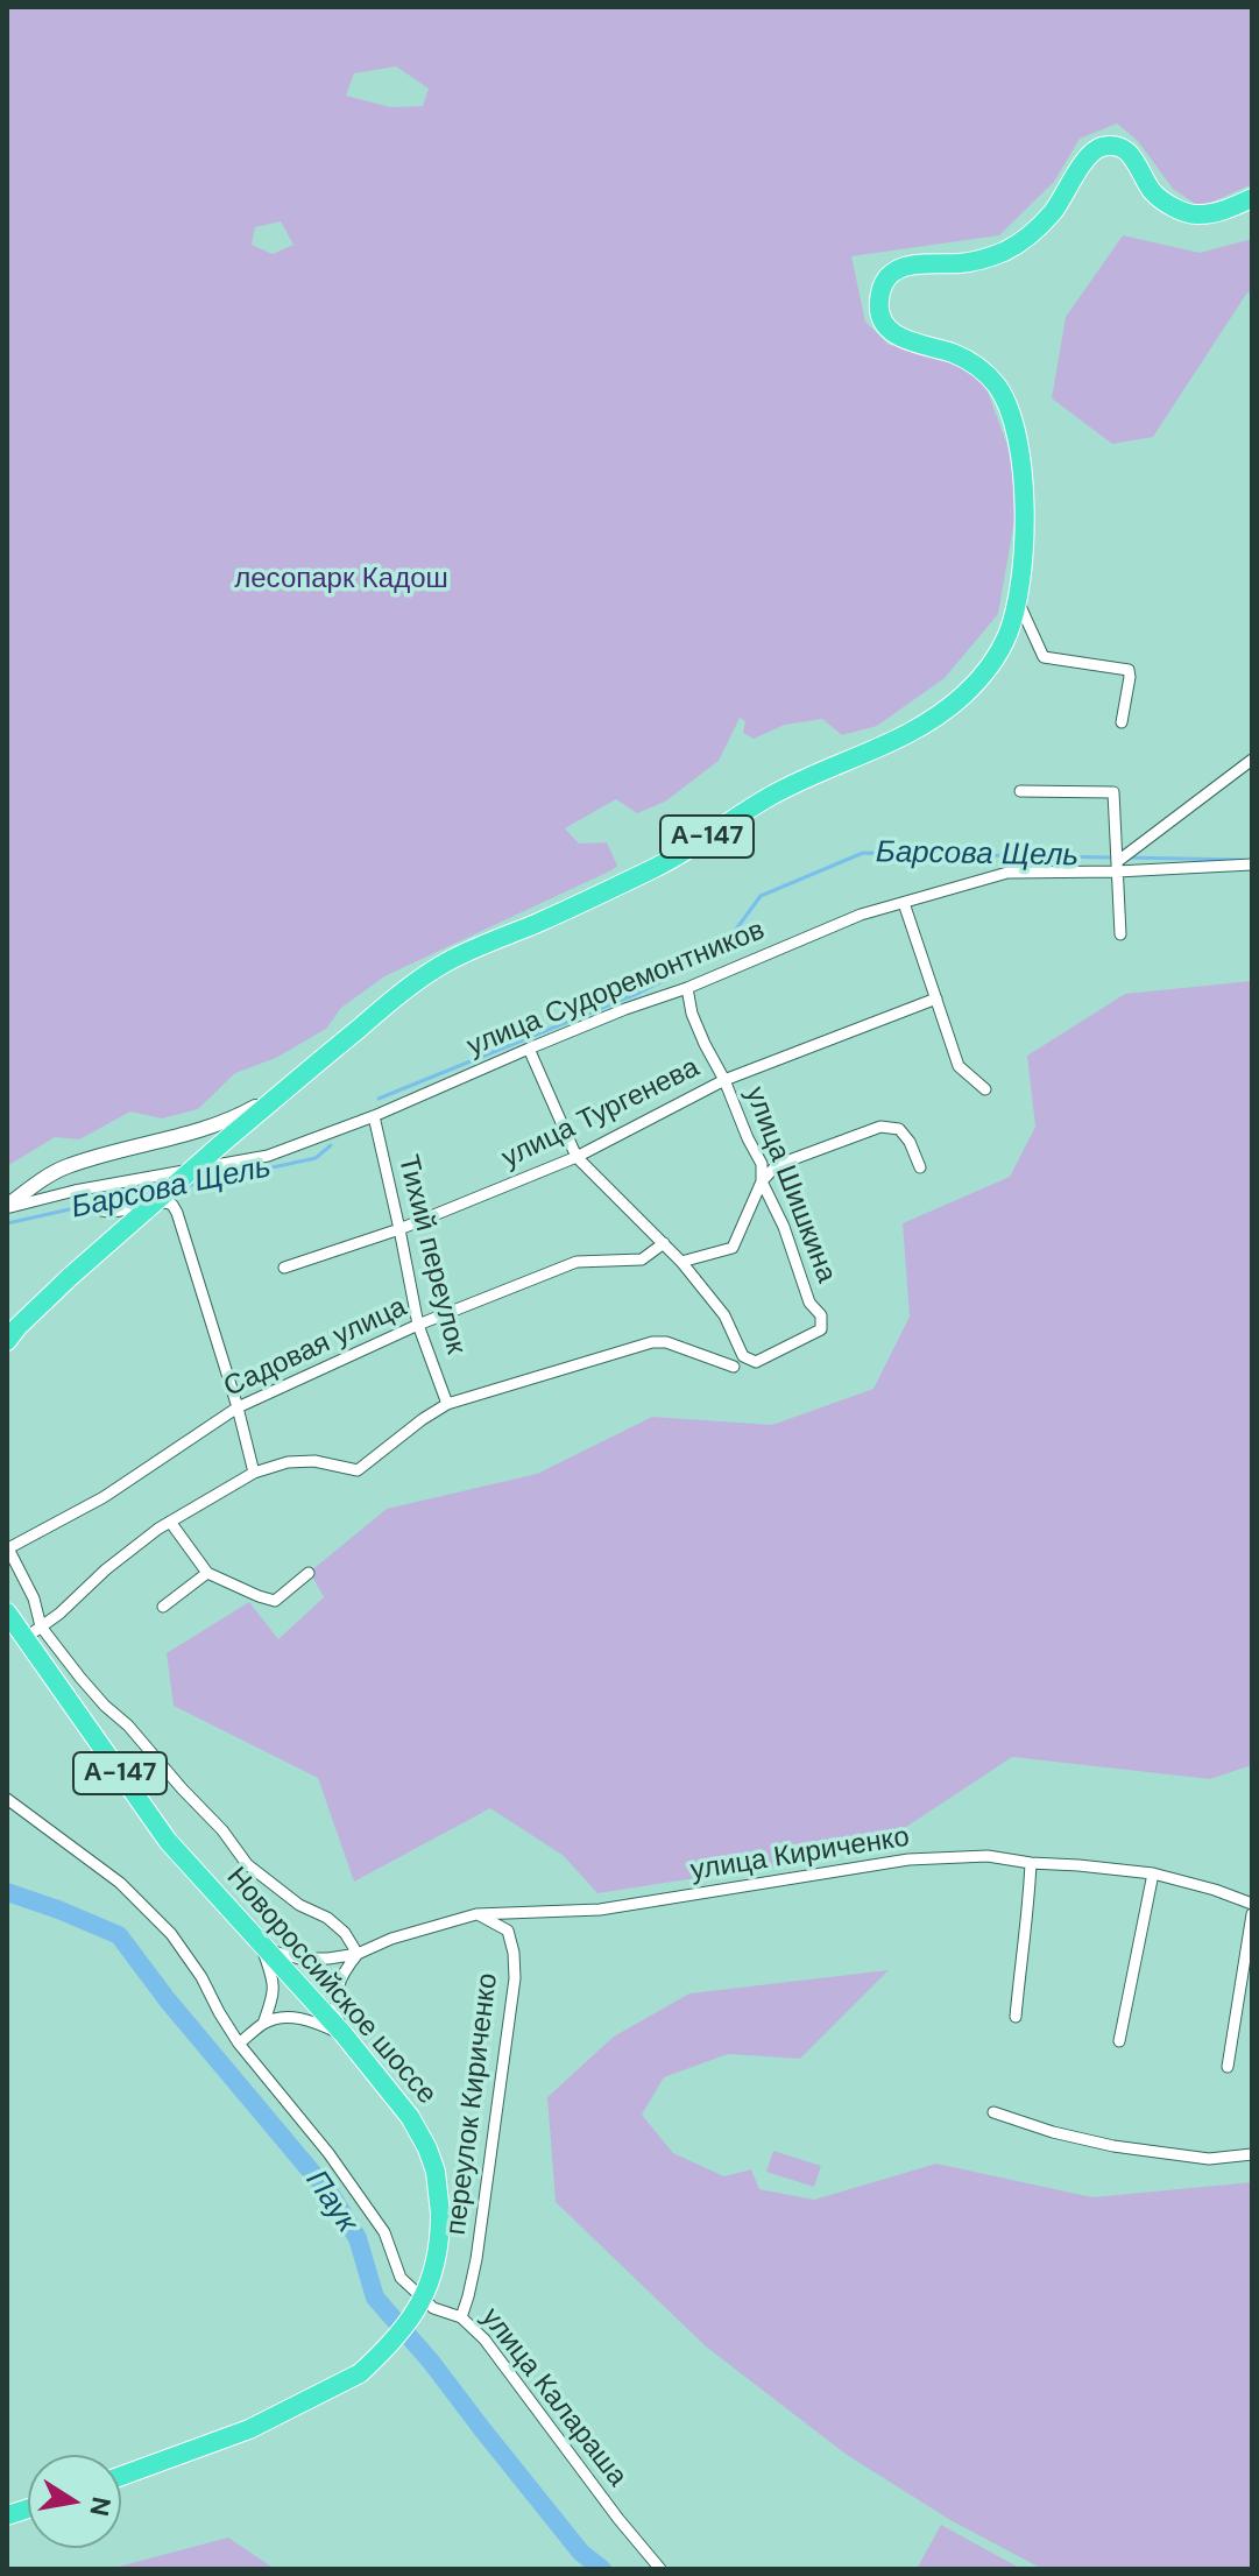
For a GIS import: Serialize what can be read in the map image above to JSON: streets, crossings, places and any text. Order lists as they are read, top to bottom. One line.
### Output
{"streets":{"highway":["А-147","Новороссийское шоссе"],"street":["улица Судоремонтников","улица Тургенева","улица Шишкина","Тихий переулок","Садовая улица","улица Кириченко","переулок Кириченко","улица Калараша"]},"crossings":[["улица Судоремонтников","улица Шишкина"],["улица Судоремонтников","Тихий переулок"],["улица Тургенева","улица Шишкина"],["улица Тургенева","Тихий переулок"],["Тихий переулок","Садовая улица"],["улица Кириченко","Новороссийское шоссе"],["улица Кириченко","переулок Кириченко"],["переулок Кириченко","улица Калараша"]],"water":["Барсова Щель","Паук"],"parks":["лесопарк Кадош"],"north":"right"}
